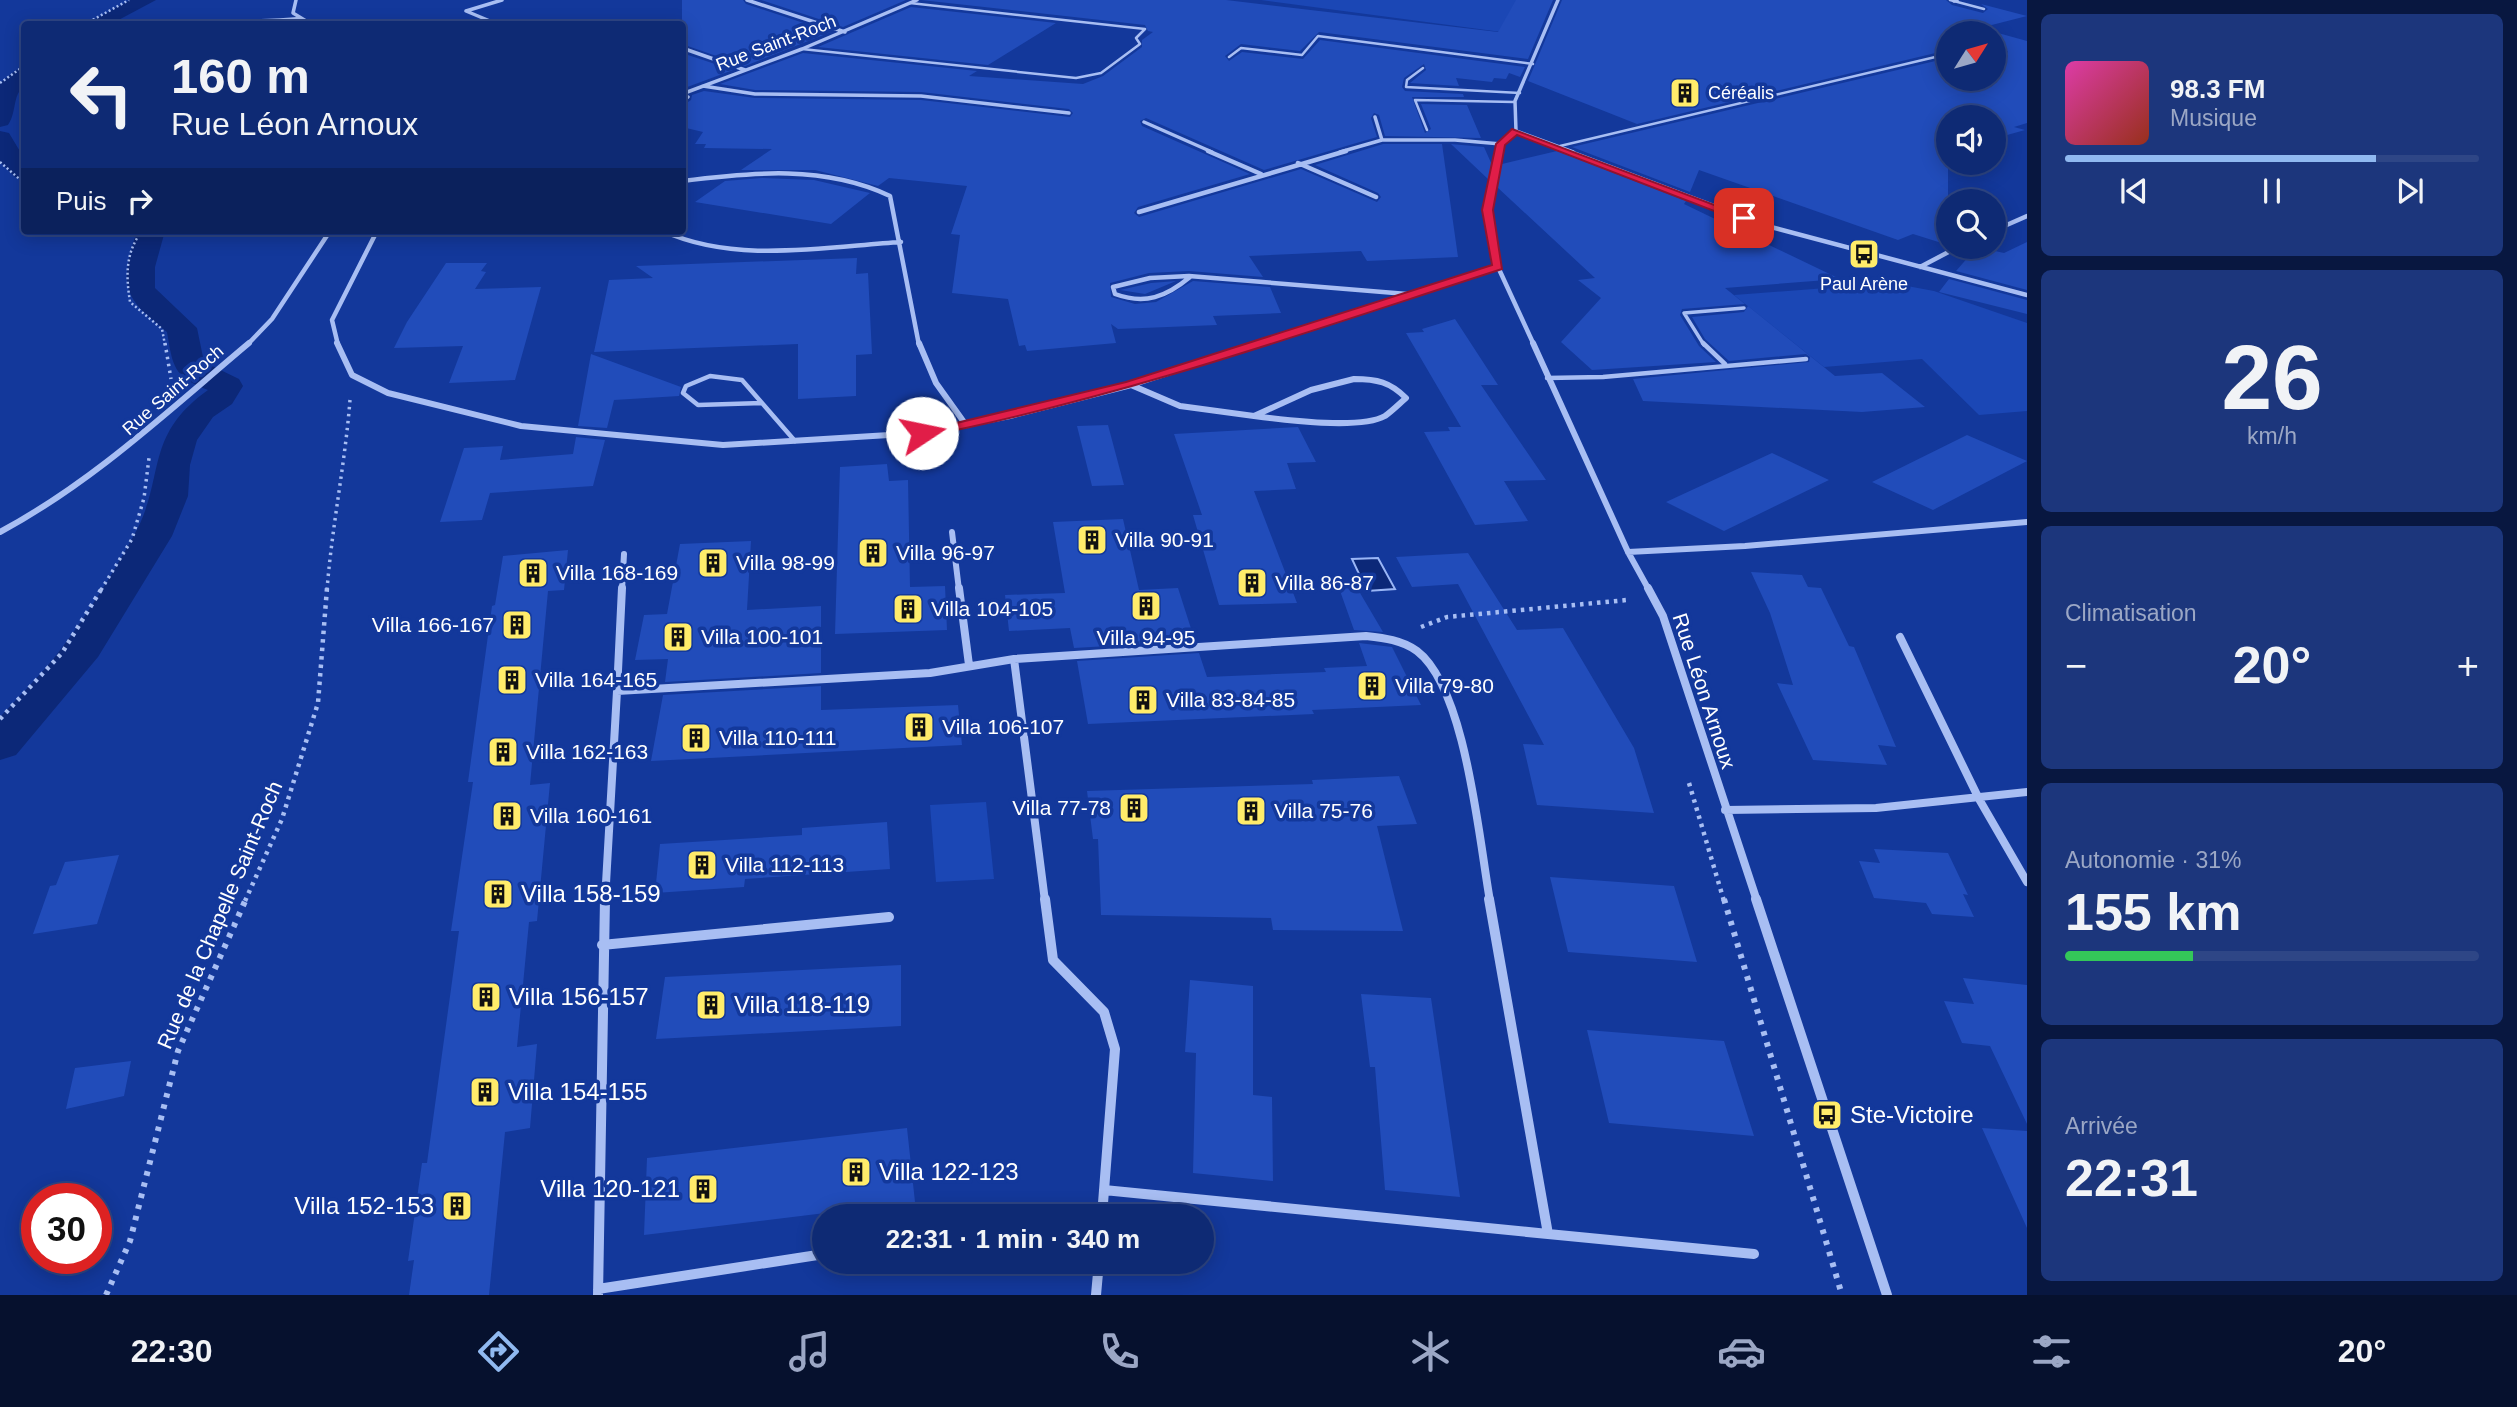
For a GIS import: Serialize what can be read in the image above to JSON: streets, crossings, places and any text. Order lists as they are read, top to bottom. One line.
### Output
{"streets":{"street":["Rue Saint-Roch","Rue Léon Arnoux"],"path":["Rue de la Chapelle Saint-Roch"]},"places":{"building":["Céréalis","Villa 90-91","Villa 96-97","Villa 98-99","Villa 168-169","Villa 86-87","Villa 94-95","Villa 104-105","Villa 166-167","Villa 100-101","Villa 164-165","Villa 79-80","Villa 83-84-85","Villa 106-107","Villa 110-111","Villa 162-163","Villa 77-78","Villa 75-76","Villa 160-161","Villa 112-113","Villa 158-159","Villa 156-157","Villa 118-119","Villa 154-155","Villa 122-123","Villa 120-121","Villa 152-153"],"bus stop":["Paul Arène","Ste-Victoire"]},"north":"top right","page":{"turn":["160 m","Rue Léon Arnoux"],"song":["98.3 FM","Musique"],"then":"Puis","tile":[["26","km/h"],"Climatisation",["Autonomie · 31%","155 km"],["Arrivée","22:31"]],"heat":["−","20°","+"],"limit":"30","trip":"22:31 · 1 min · 340 m","tabs":["22:30","20°"]}}
